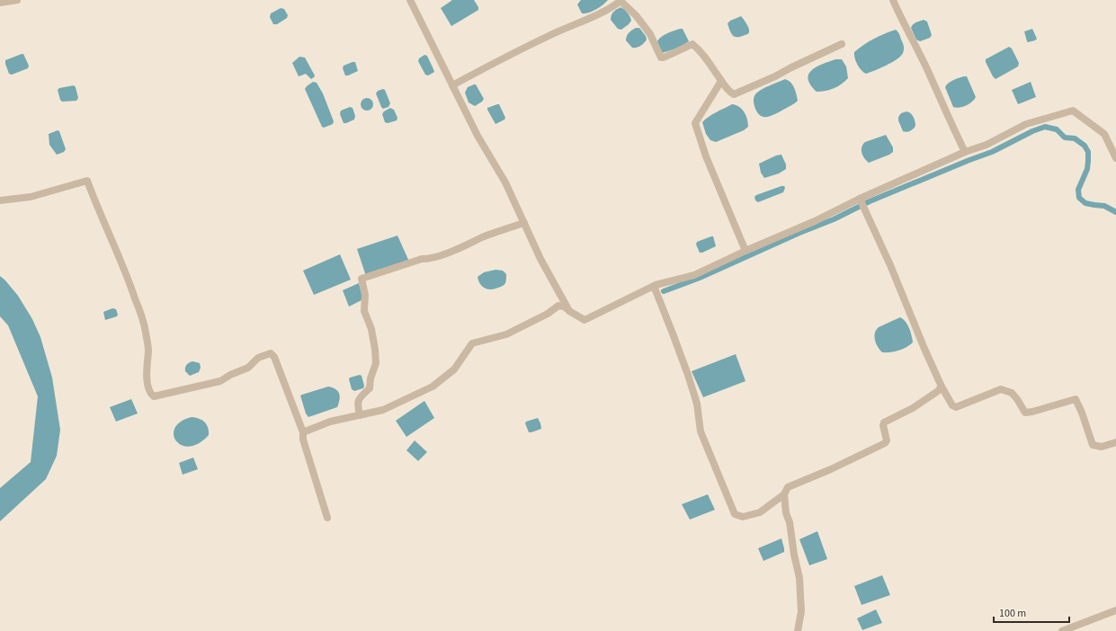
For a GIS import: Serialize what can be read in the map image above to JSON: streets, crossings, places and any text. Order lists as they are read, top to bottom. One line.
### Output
{"scale_bar":"100 m"}
